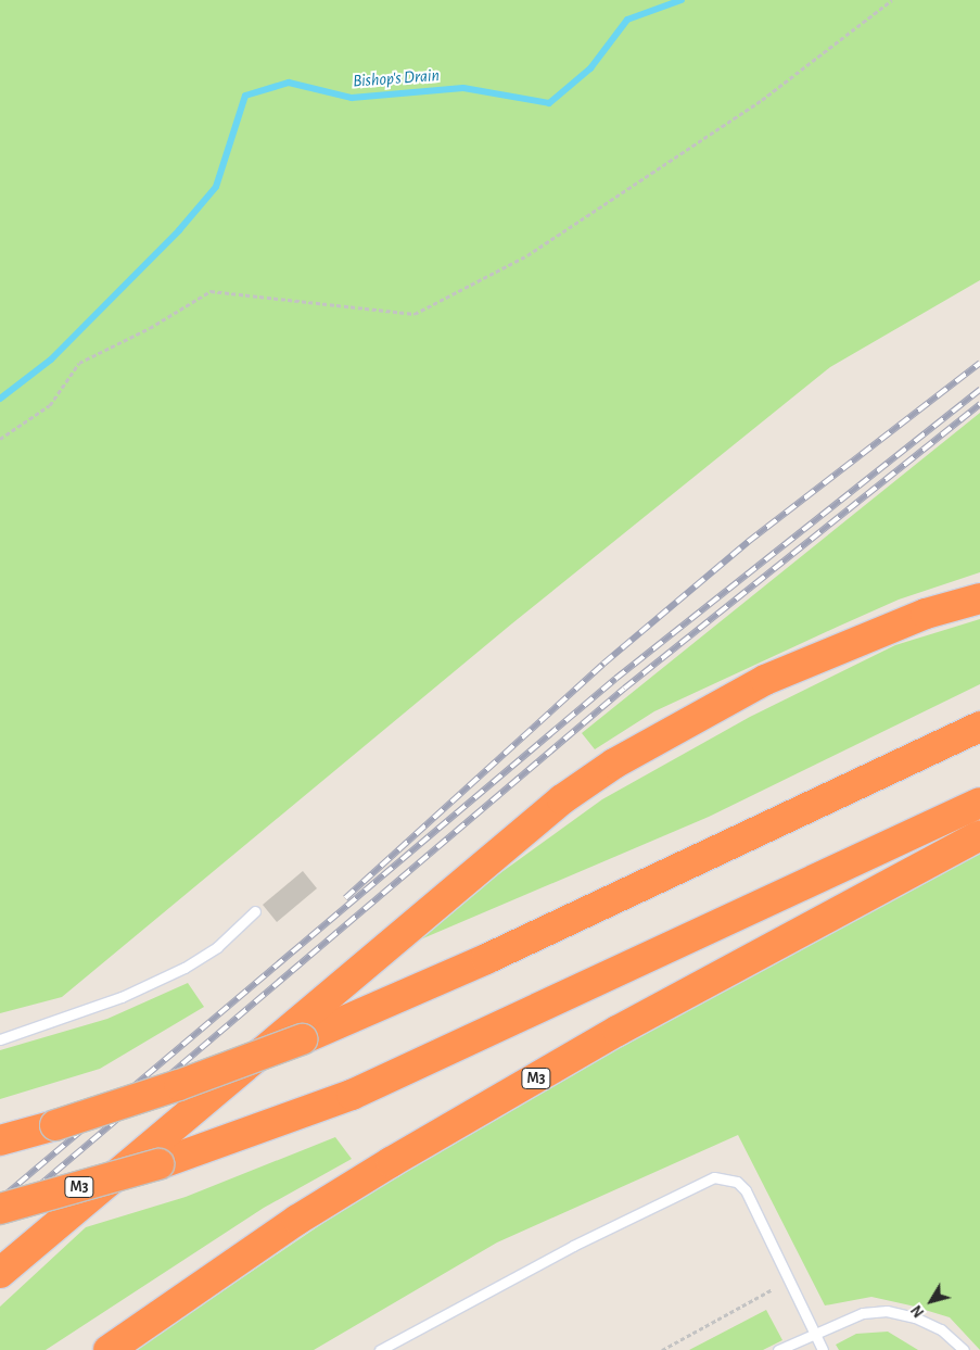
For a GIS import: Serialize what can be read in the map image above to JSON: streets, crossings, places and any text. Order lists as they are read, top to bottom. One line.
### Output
{"streets":{"highway":["M3"]},"water":["Bishop's Drain"],"north":"bottom left"}
